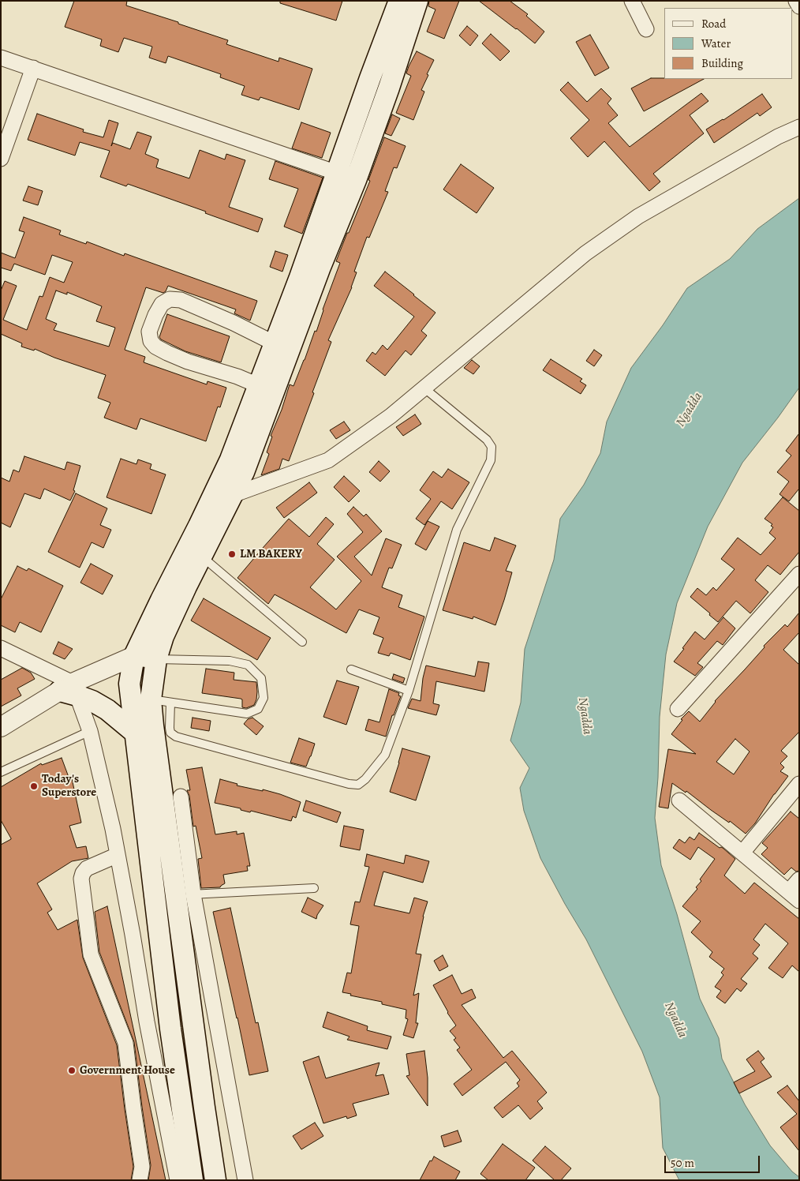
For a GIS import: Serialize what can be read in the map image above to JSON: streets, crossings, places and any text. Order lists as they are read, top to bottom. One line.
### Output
{"water":["Ngadda"],"places":["LM BAKERY","Today's Superstore","Government House"],"legend":["Road","Water","Building"],"scale_bar":"50 m"}
